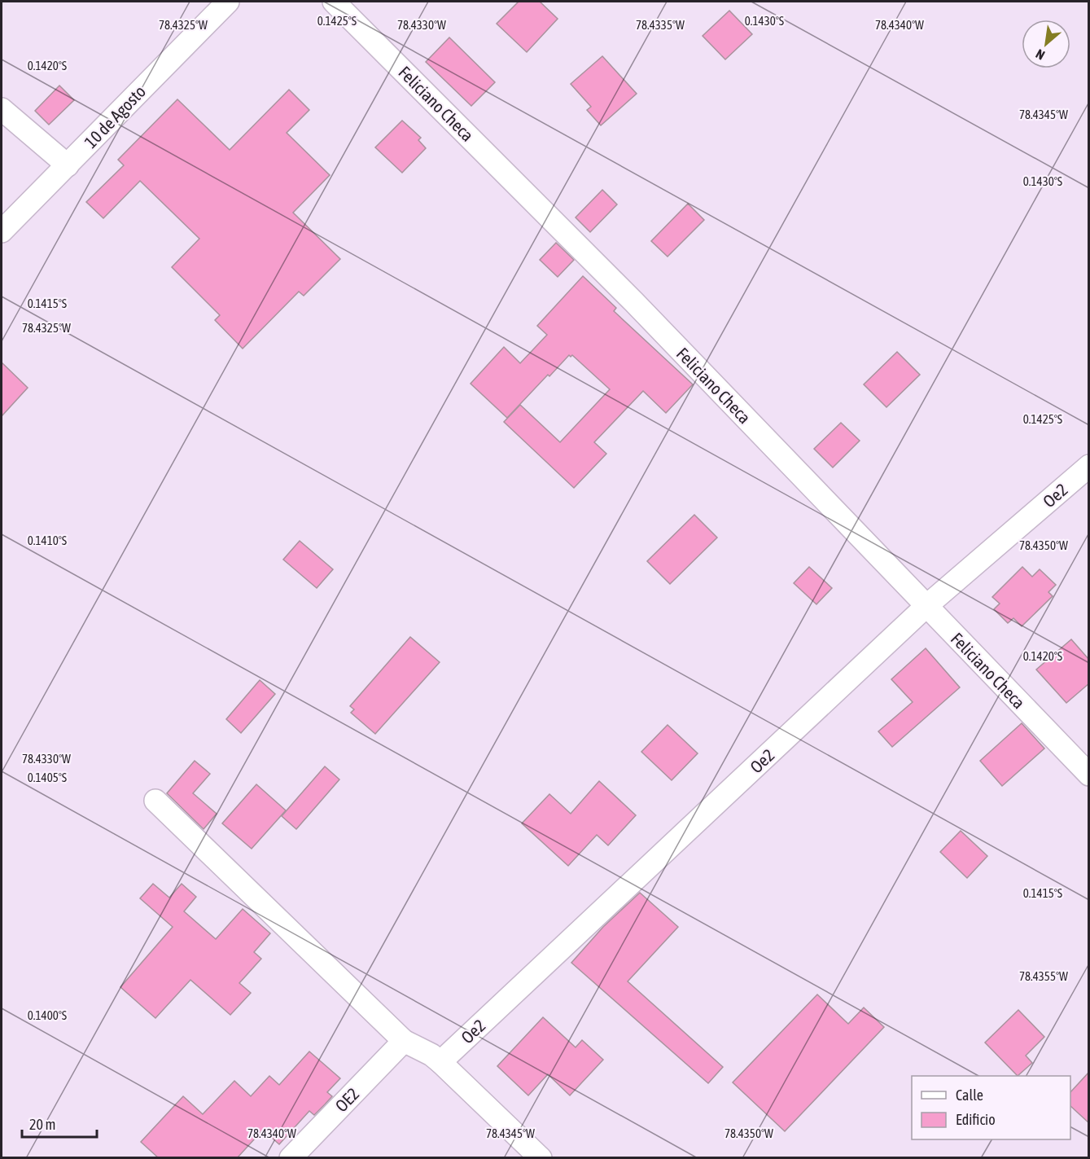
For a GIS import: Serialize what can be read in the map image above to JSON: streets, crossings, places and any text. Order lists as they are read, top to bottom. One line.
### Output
{"streets":{"street":["Feliciano Checa","10 de Agosto","Oe2","OE2"]},"crossings":[["Feliciano Checa","Oe2"]],"legend":["Calle","Edificio"],"scale_bar":"20 m","north":"bottom left","coordinates":["0.1425°S","0.1430°S","78.4325°W","78.4330°W","78.4335°W","78.4340°W","0.1420°S","78.4345°W","0.1415°S","0.1410°S","78.4350°W","0.1405°S","78.4355°W","0.1400°S"]}
